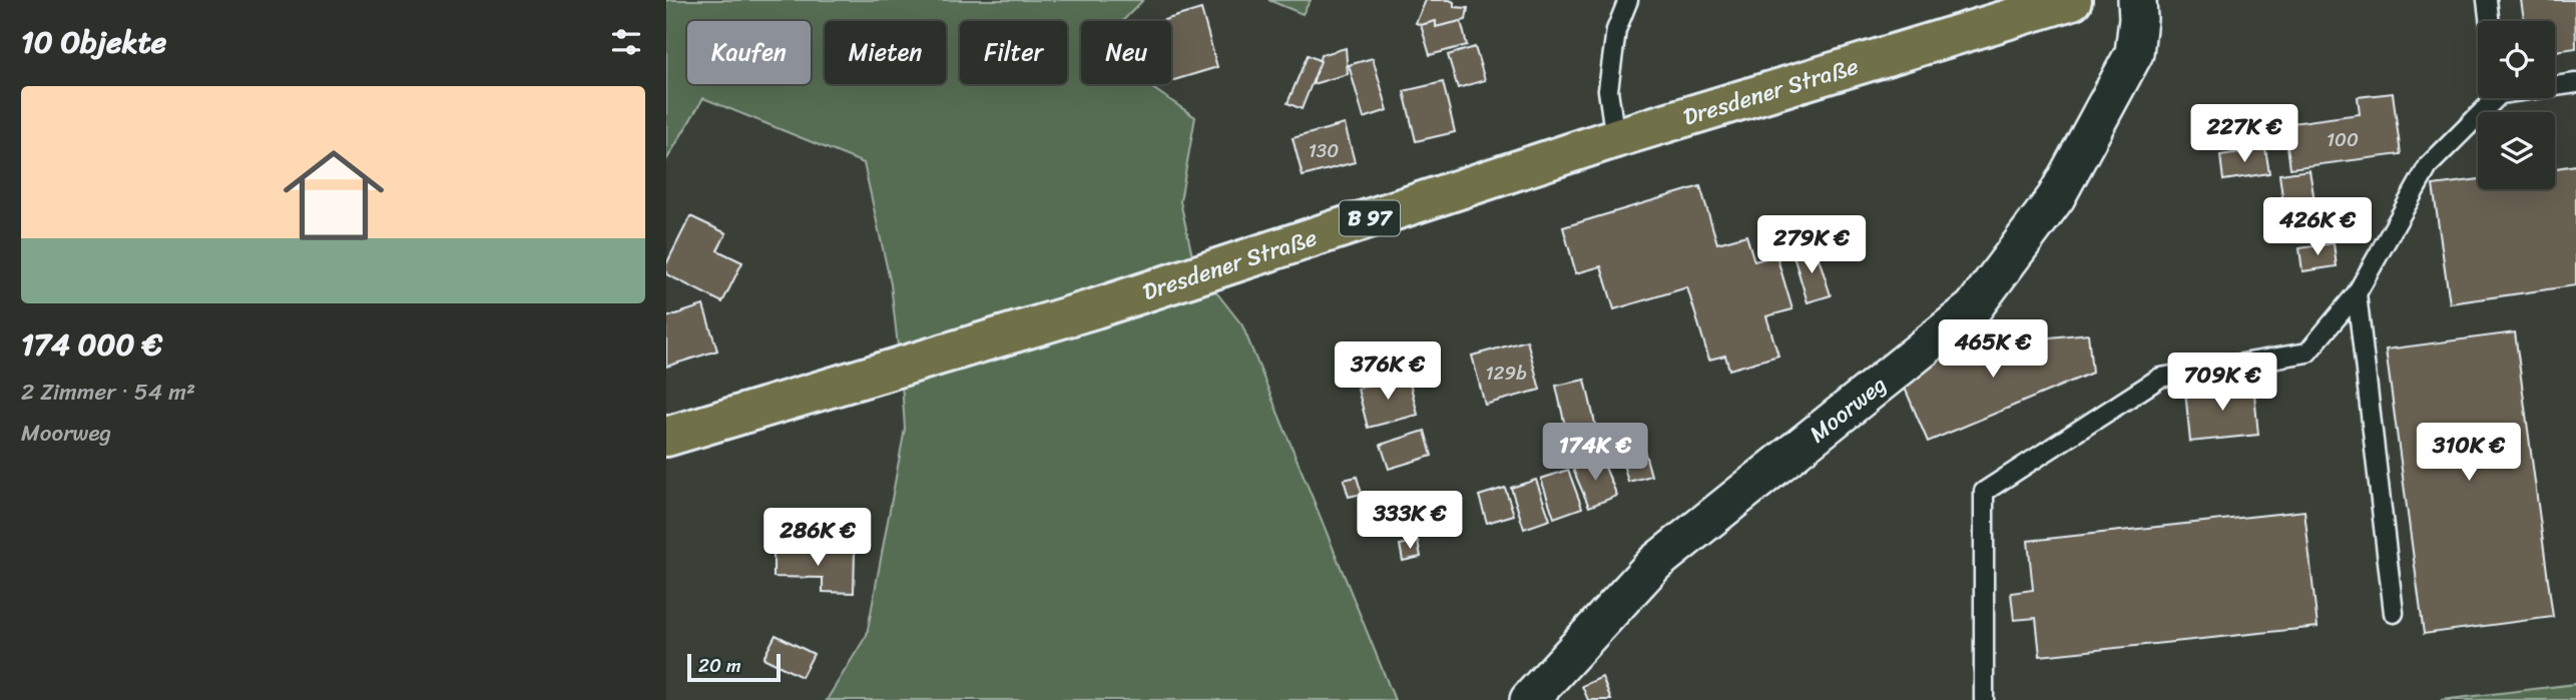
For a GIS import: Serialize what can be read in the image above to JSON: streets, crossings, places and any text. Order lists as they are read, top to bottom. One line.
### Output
{"streets":{"main road":["Dresdener Straße","B 97"],"street":["Moorweg"]},"house_numbers":["100","130","129b"],"scale_bar":"20 m","page":{"heading":"10 Objekte","chip":["Kaufen","Mieten","Filter","Neu"],"list":[{"name":"174 000 €","note":"2 Zimmer · 54 m² · Moorweg"}],"price":["227K €","426K €","279K €","465K €","376K €","709K €","174K €","310K €","333K €","286K €"],"scale":"20 m"}}
